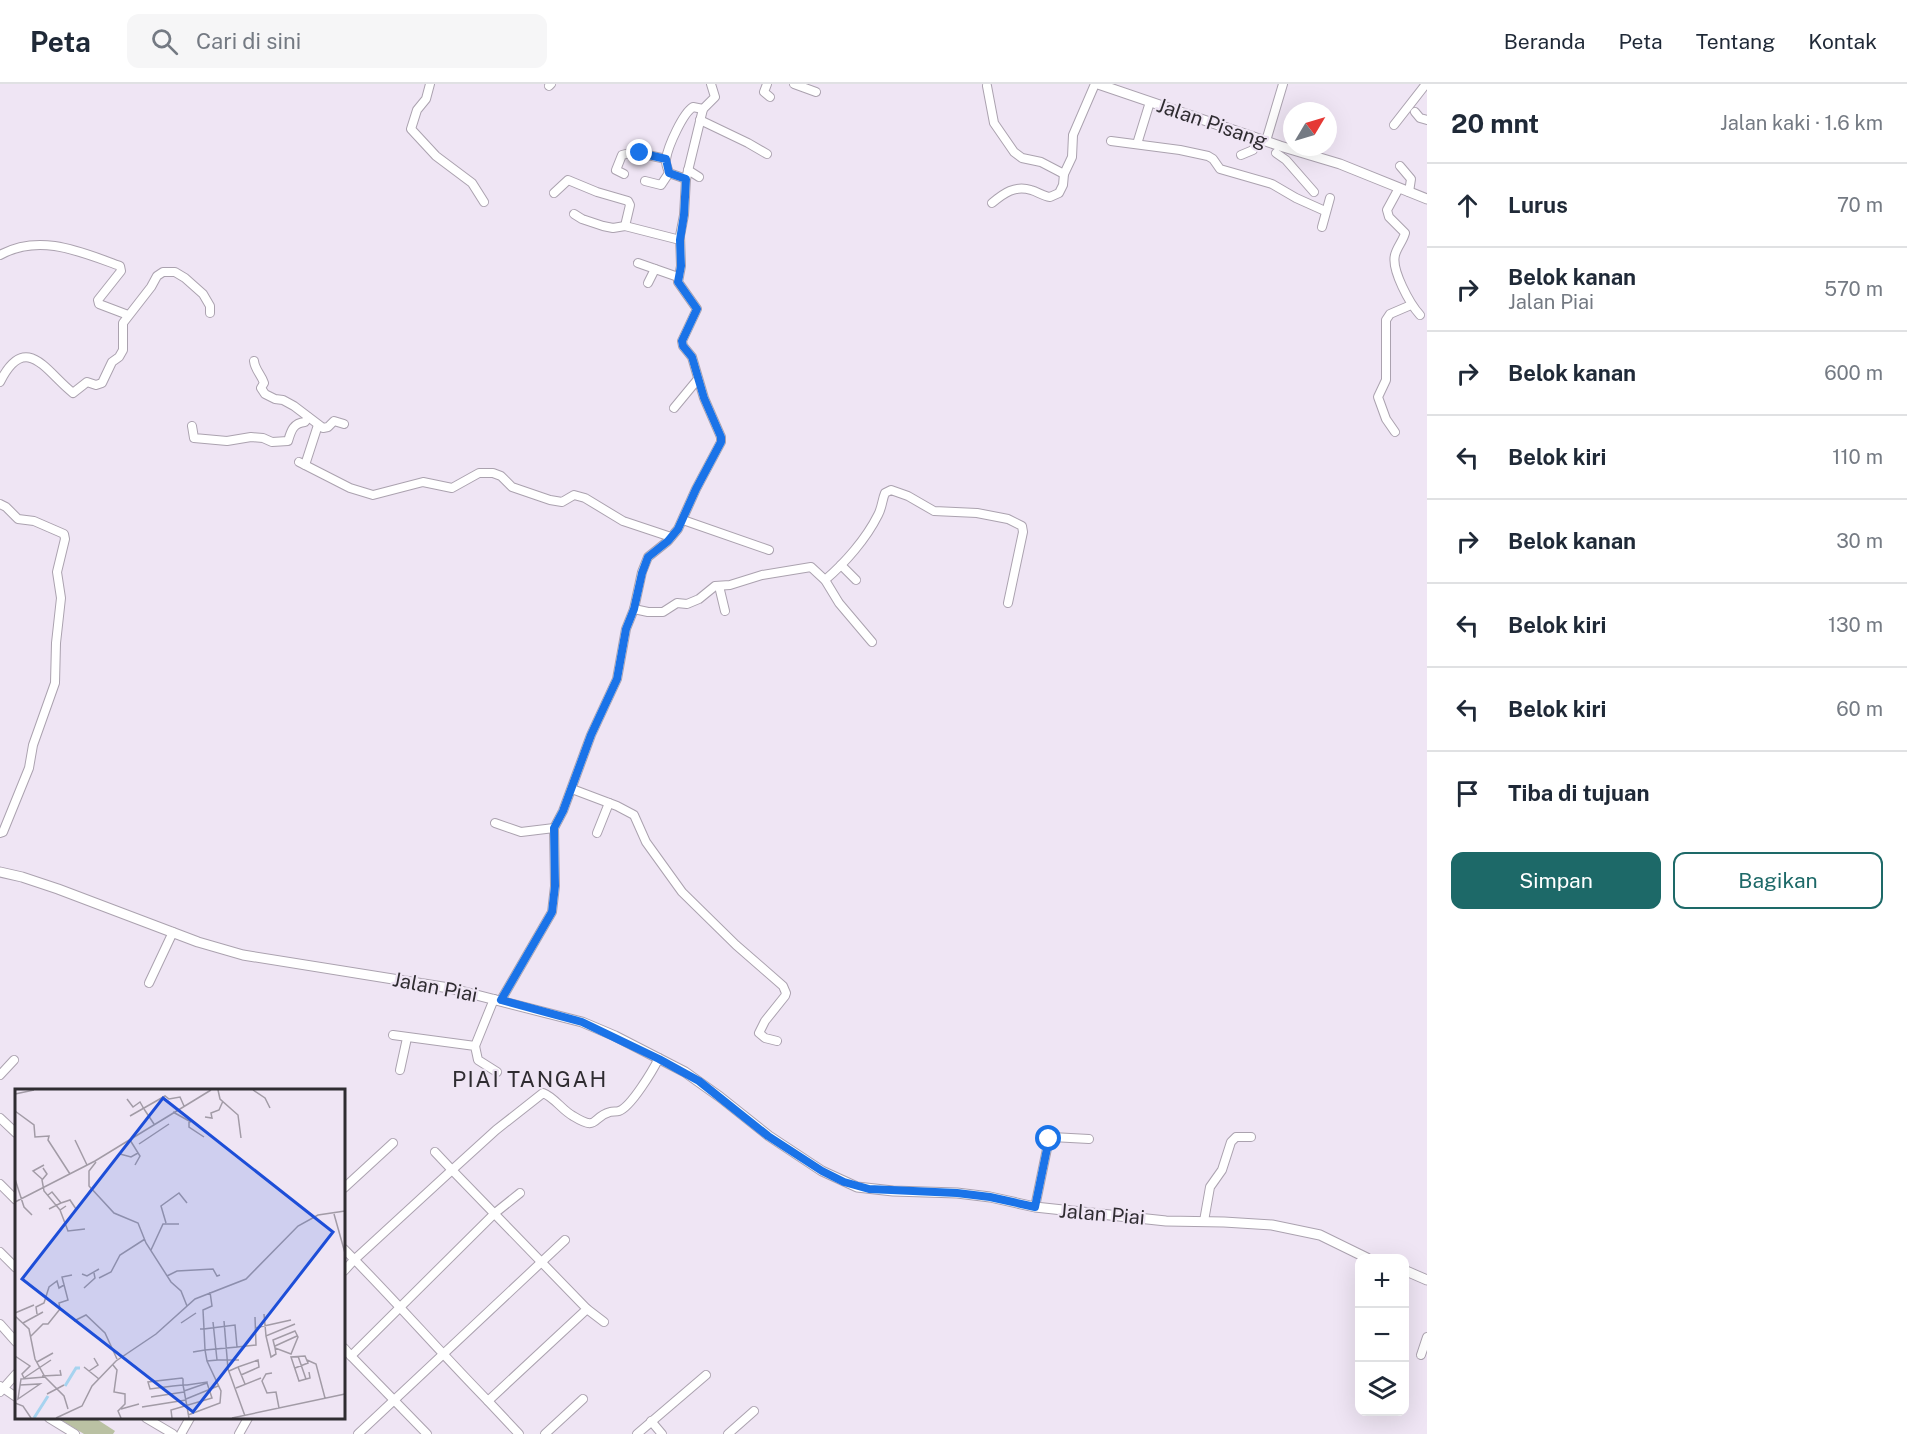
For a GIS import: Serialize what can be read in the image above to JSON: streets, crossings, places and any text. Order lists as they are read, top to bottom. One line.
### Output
{"streets":{"street":["Jalan Pisang","Jalan Piai"]},"districts":["PIAI TANGAH"],"north":"top right","page":{"header":"Peta","search":"Cari di sini","nav":["Beranda","Peta","Tentang","Kontak"],"heading":["20 mnt","Jalan kaki · 1.6 km"],"list":[["Lurus","70 m"],["Belok kanan","Jalan Piai","570 m"],["Belok kanan","600 m"],["Belok kiri","110 m"],["Belok kanan","30 m"],["Belok kiri","130 m"],["Belok kiri","60 m"],"Tiba di tujuan"],"buttons":["Simpan","Bagikan"],"map_buttons":["+","−"]}}
